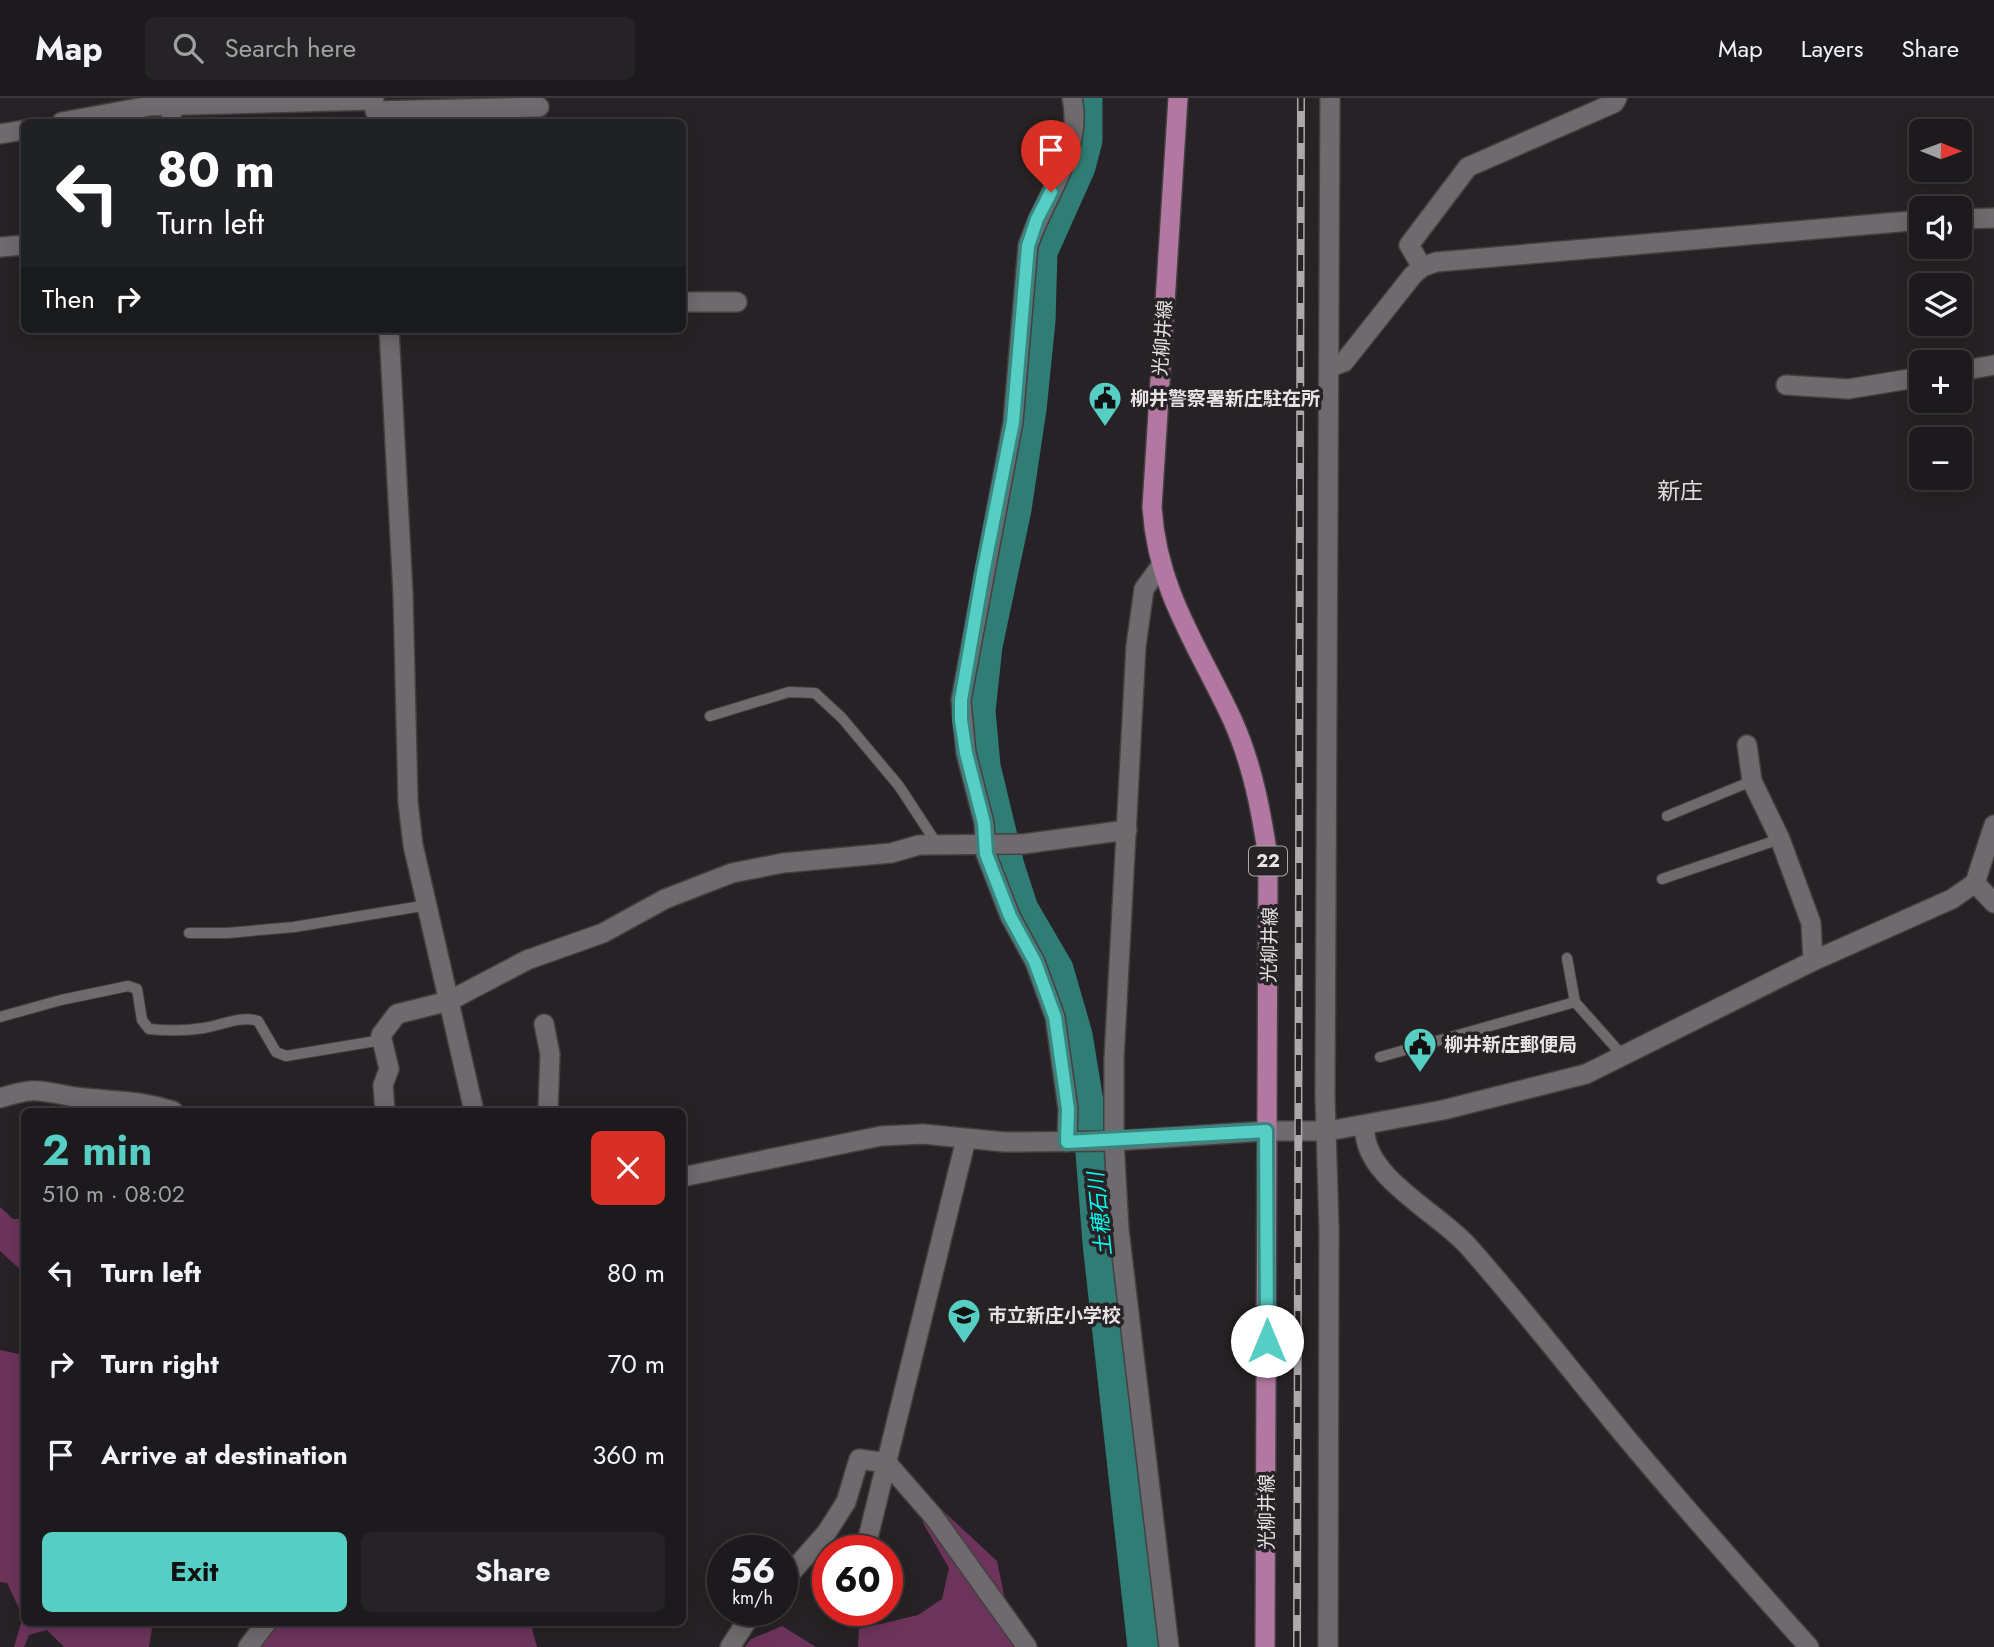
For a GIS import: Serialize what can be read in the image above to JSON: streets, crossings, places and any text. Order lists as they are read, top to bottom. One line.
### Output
{"streets":{"main road":["光柳井線","22"]},"districts":["新庄"],"water":["土穂石川"],"places":{"public building":["柳井警察署新庄駐在所","柳井新庄郵便局"],"school or university":["市立新庄小学校"]},"north":"right","page":{"header":"Map","search":"Search here","nav":["Map","Layers","Share"],"map_buttons":["+","−"],"turn":["80 m","Turn left"],"then":"Then","heading":["2 min","510 m · 08:02"],"list":[{"name":"Turn left","value":"80 m"},{"name":"Turn right","value":"70 m"},{"name":"Arrive at destination","value":"360 m"}],"buttons":["Exit","Share"],"speed":"56 km/h","limit":"60"}}
